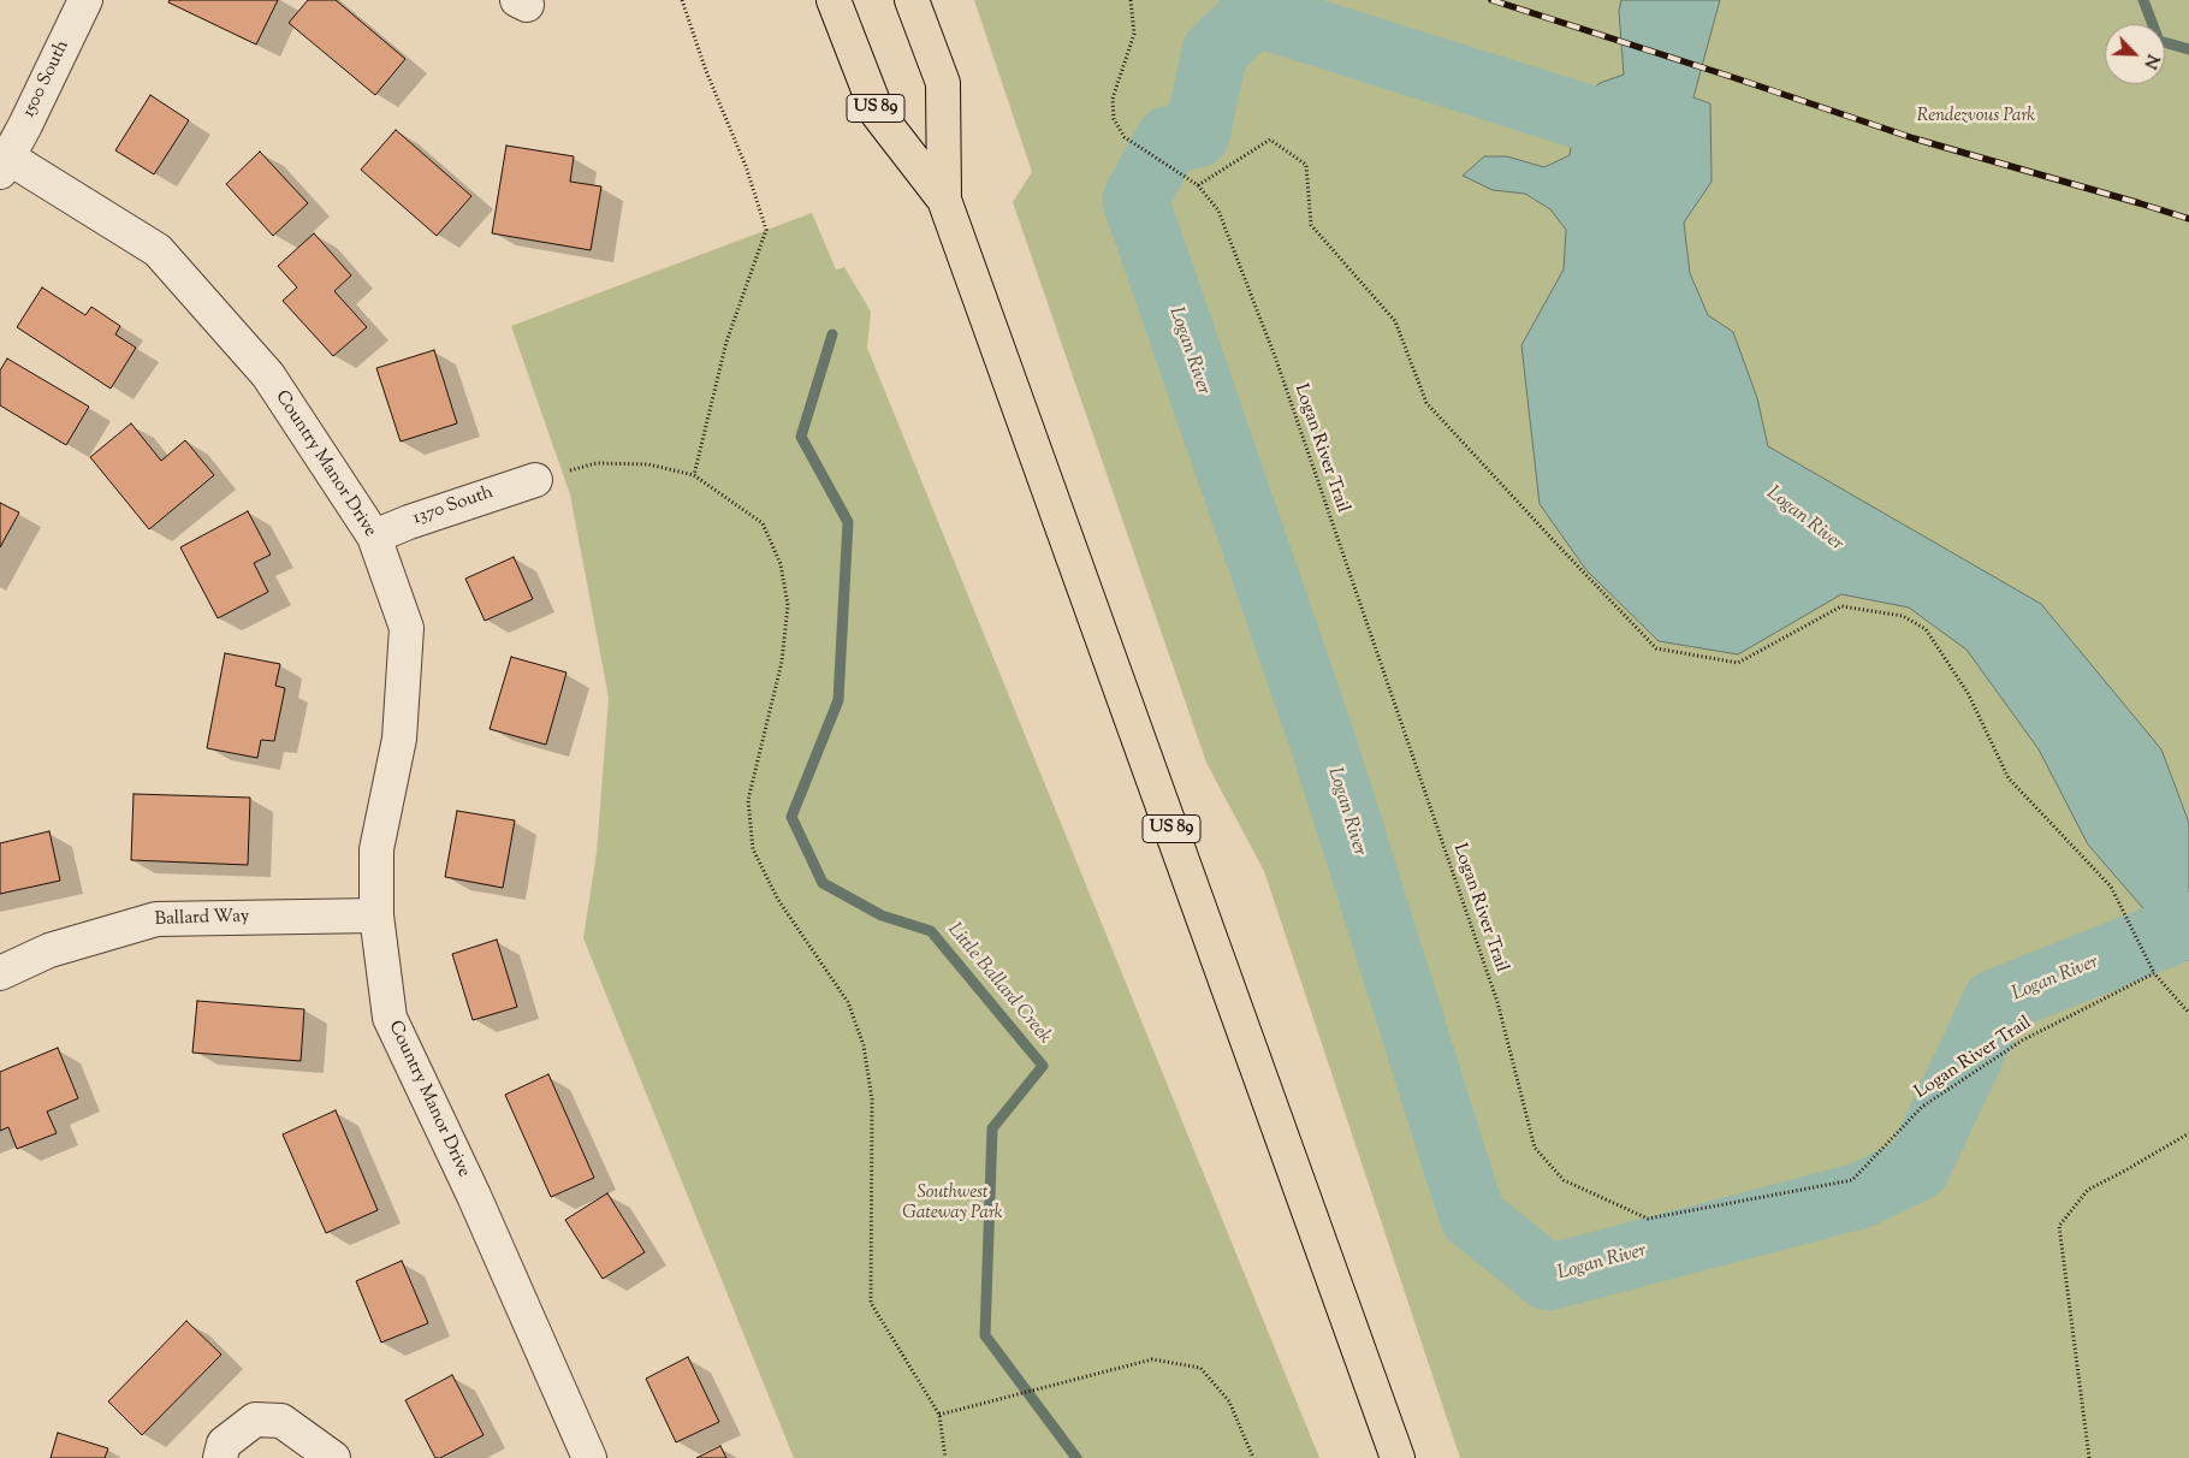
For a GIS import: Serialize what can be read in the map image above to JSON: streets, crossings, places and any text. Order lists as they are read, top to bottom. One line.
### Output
{"streets":{"highway":["US 89"],"street":["1500 South","Country Manor Drive","1370 South","Ballard Way"],"path":["Logan River Trail"]},"crossings":[["1500 South","Country Manor Drive"],["Country Manor Drive","1370 South"],["Country Manor Drive","Ballard Way"]],"water":["Logan River","Little Ballard Creek"],"parks":["Rendezvous Park","Southwest Gateway Park"],"north":"bottom right"}
